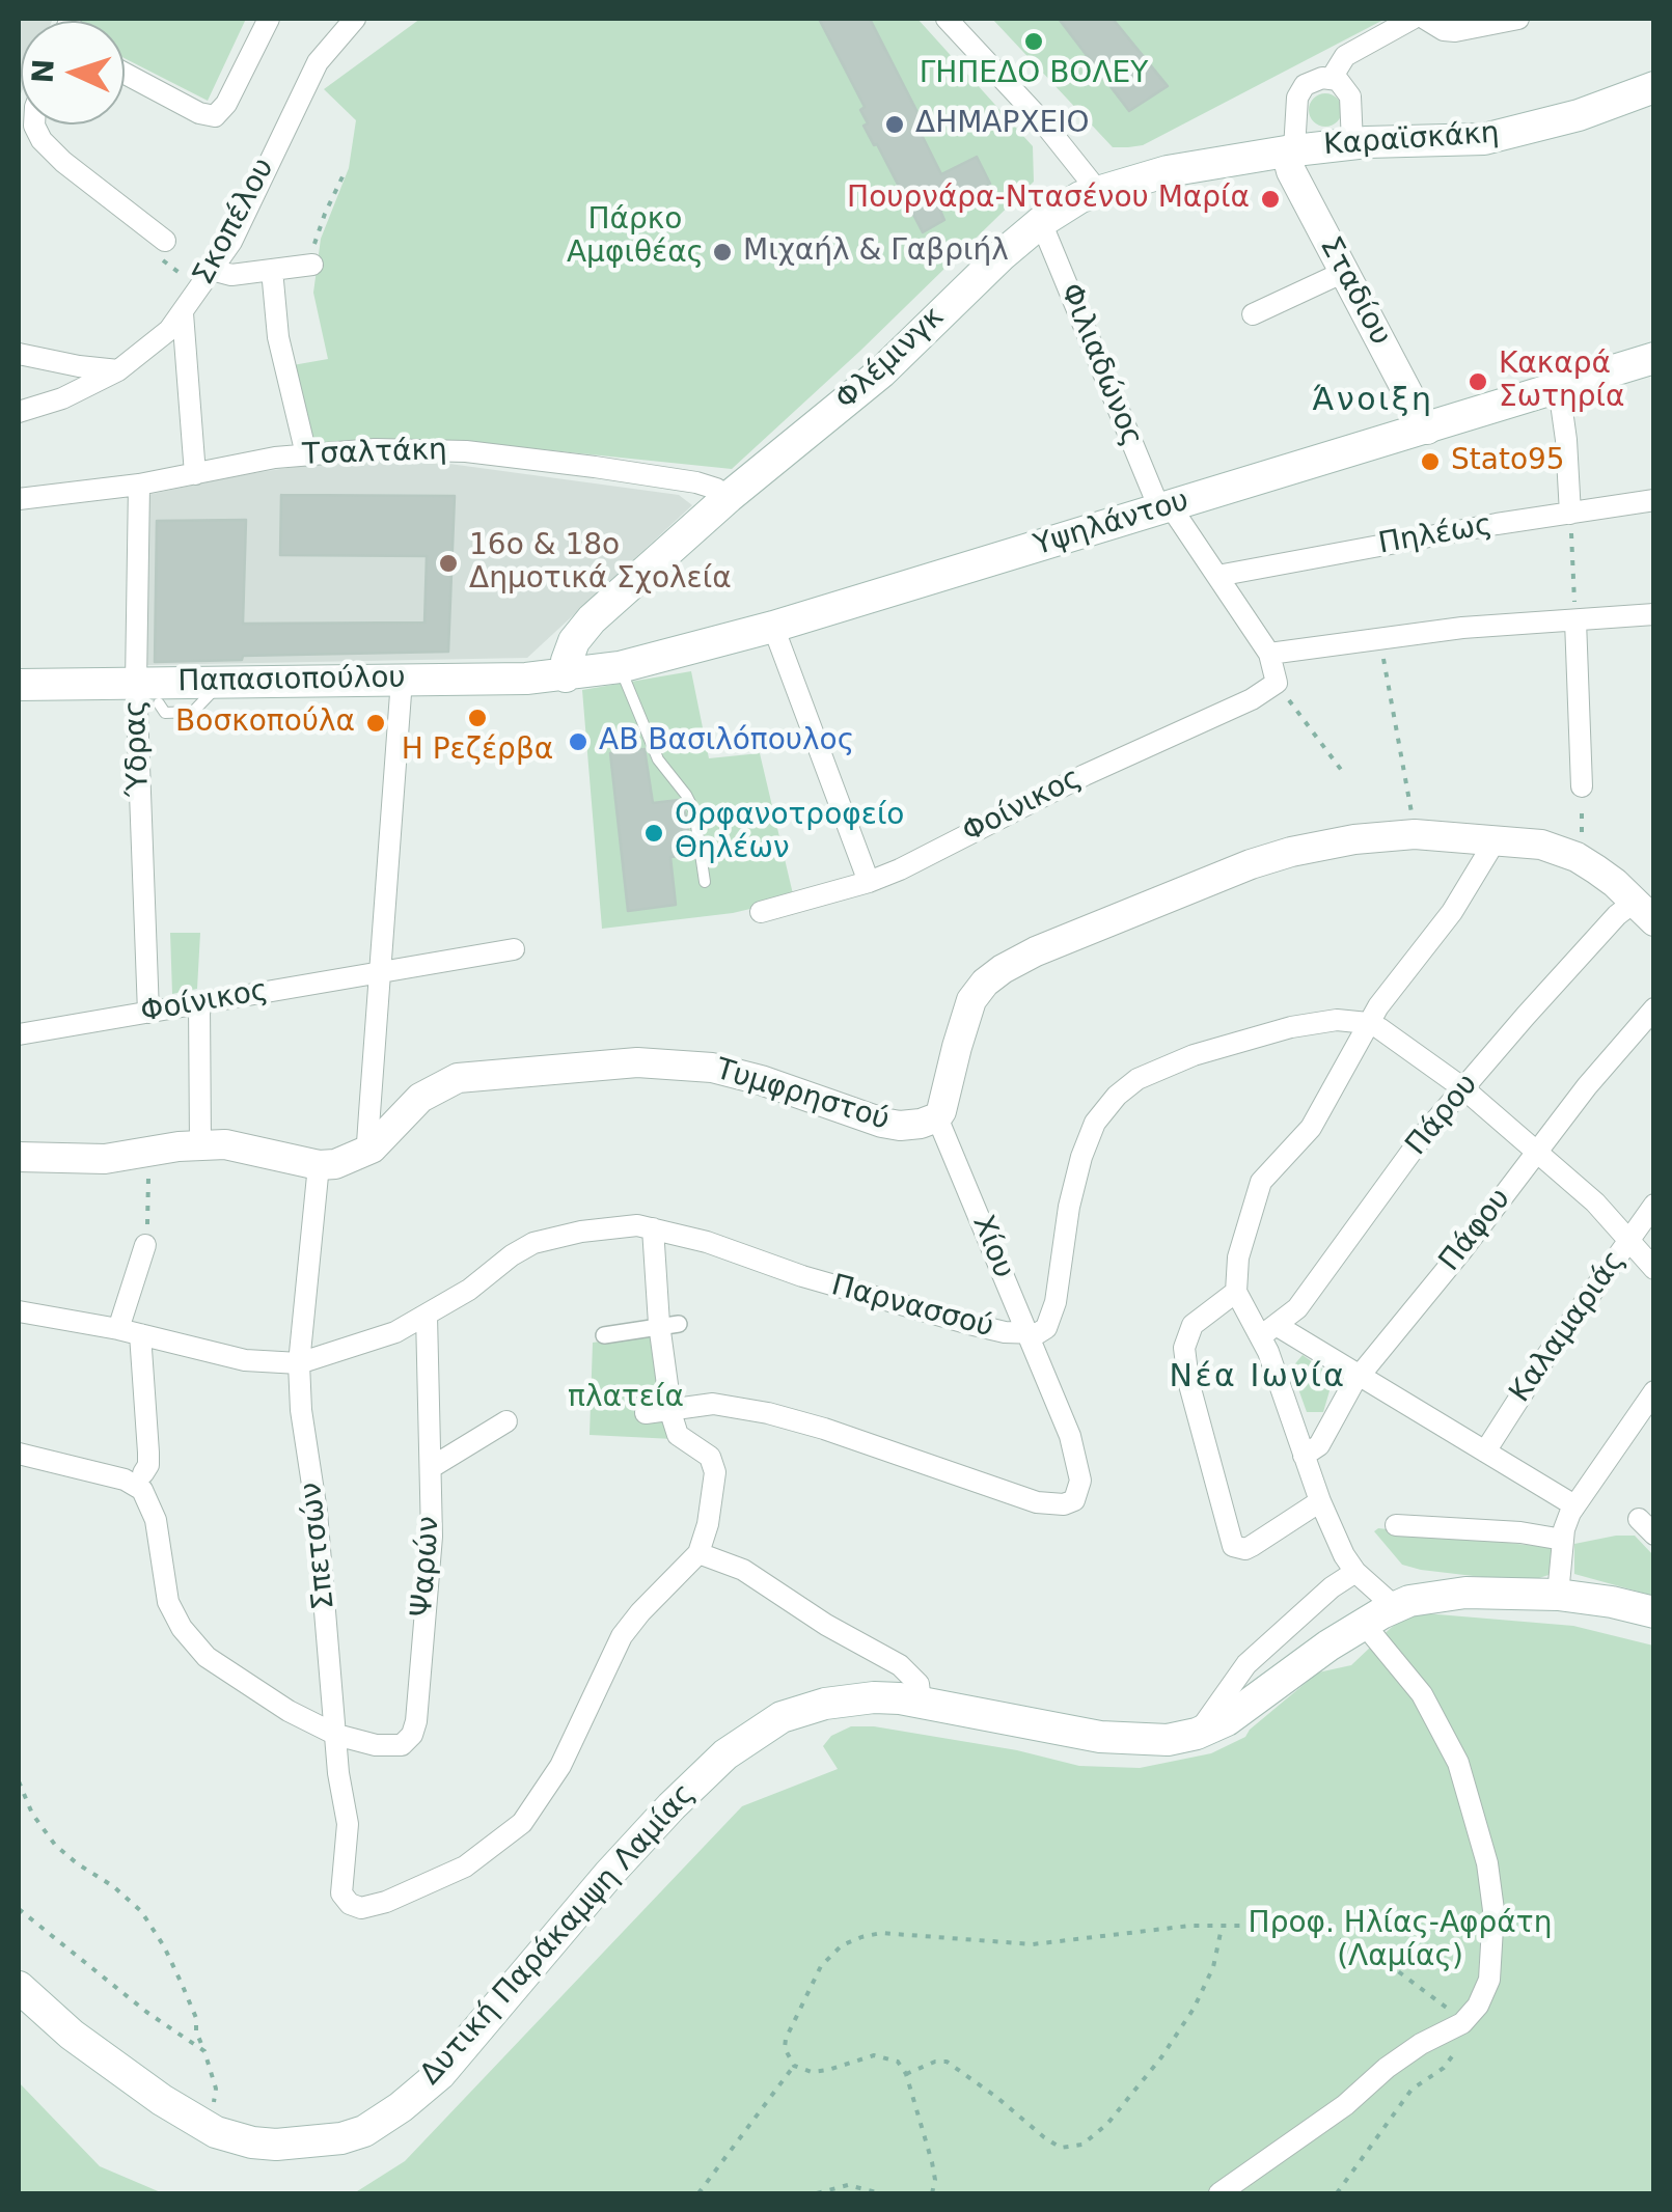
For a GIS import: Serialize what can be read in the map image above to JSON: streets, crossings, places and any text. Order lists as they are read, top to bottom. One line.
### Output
{"streets":{"main road":["Καραϊσκάκη","Φλέμινγκ","Υψηλάντου","Παπασιοπούλου","Δυτική Παράκαμψη Λαμίας"],"street":["Σκοπέλου","Σταδίου","Φιλιαδώνος","Τσαλτάκη","Πηλέως","Ύδρας","Φοίνικος","Τυμφρηστού","Πάρου","Πάφου","Χίου","Παρνασσού","Καλαμαριάς","Σπετσών","Ψαρών"]},"crossings":[["Καραϊσκάκη","Σταδίου"],["Καραϊσκάκη","Φλέμινγκ"],["Σταδίου","Φλέμινγκ"],["Σταδίου","Υψηλάντου"],["Φλέμινγκ","Φιλιαδώνος"],["Φλέμινγκ","Τσαλτάκη"],["Φλέμινγκ","Υψηλάντου"],["Φλέμινγκ","Παπασιοπούλου"],["Φιλιαδώνος","Υψηλάντου"],["Φιλιαδώνος","Πηλέως"],["Φιλιαδώνος","Φοίνικος"],["Τσαλτάκη","Ύδρας"],["Υψηλάντου","Παπασιοπούλου"],["Παπασιοπούλου","Ύδρας"],["Ύδρας","Φοίνικος"],["Τυμφρηστού","Χίου"],["Τυμφρηστού","Σπετσών"],["Χίου","Παρνασσού"],["Παρνασσού","Σπετσών"],["Παρνασσού","Ψαρών"],["Σπετσών","Ψαρών"]],"districts":["Άνοιξη","Νέα Ιωνία"],"parks":["Πάρκο Αμφιθέας","πλατεία","Προφ. Ηλίας-Αφράτη (Λαμίας)"],"places":["ΓΗΠΕΔΟ ΒΟΛΕΥ","ΔΗΜΑΡΧΕΙΟ","Πουρνάρα-Ντασένου Μαρία","Μιχαήλ & Γαβριήλ","Κακαρά Σωτηρία","Stato95","16ο & 18ο Δημοτικά Σχολεία","Η Ρεζέρβα","Βοσκοπούλα","ΑΒ Βασιλόπουλος","Ορφανοτροφείο Θηλέων"],"north":"left"}
